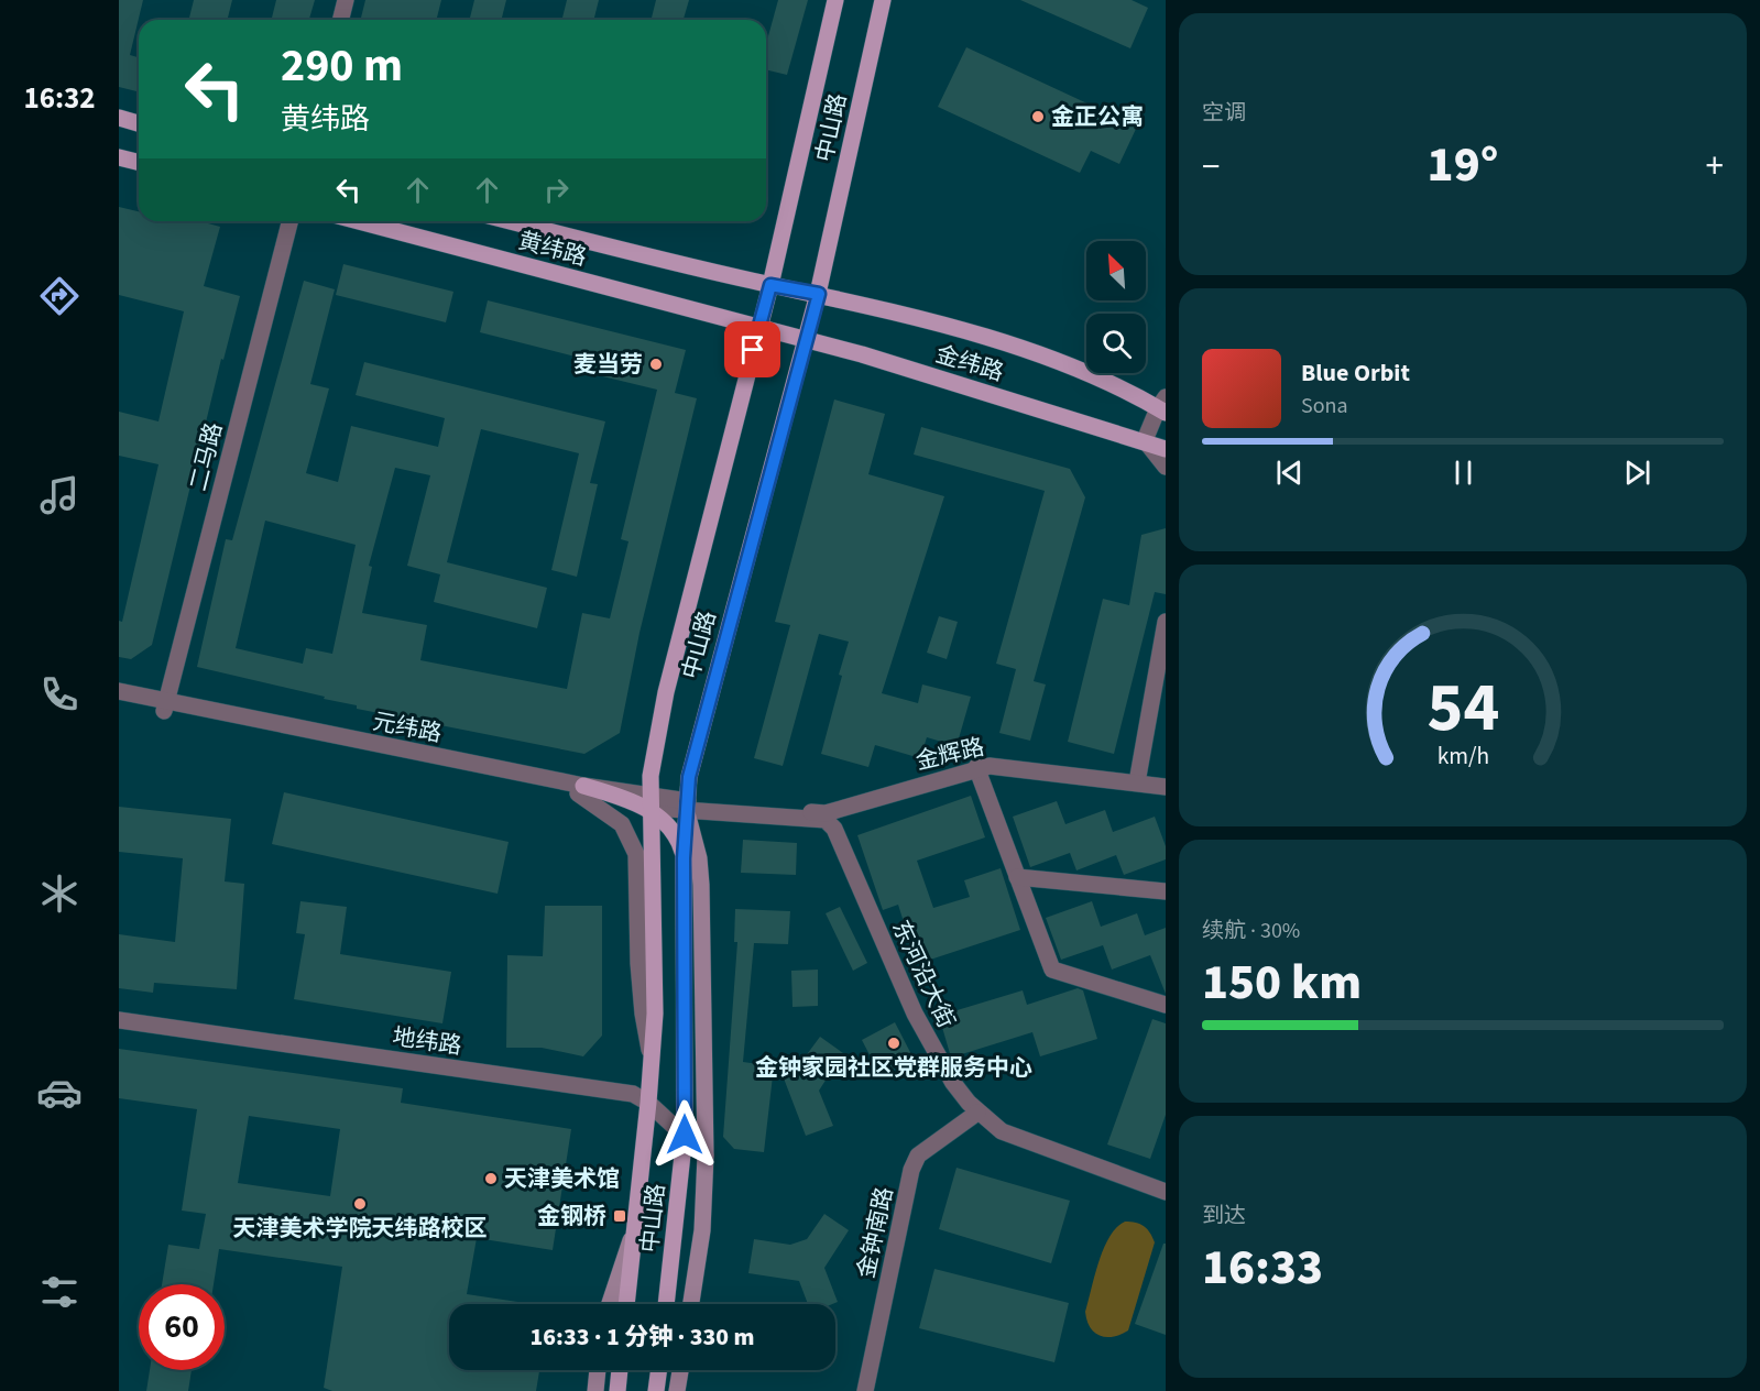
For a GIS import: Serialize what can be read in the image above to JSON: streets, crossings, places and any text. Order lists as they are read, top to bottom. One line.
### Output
{"streets":{"main road":["中山路","黄纬路","金纬路"],"street":["二马路","元纬路","金辉路","东河沿大街","地纬路","金钟南路"]},"crossings":[["中山路","黄纬路"],["中山路","金纬路"],["中山路","元纬路"],["中山路","东河沿大街"],["中山路","地纬路"],["黄纬路","金纬路"],["二马路","元纬路"],["元纬路","东河沿大街"],["金辉路","东河沿大街"],["东河沿大街","金钟南路"]],"places":{"other":["金正公寓","麦当劳","金钟家园社区党群服务中心","天津美术馆","天津美术学院天纬路校区"],"transit":["金钢桥"]},"north":"top left","page":{"tabs":"16:32","tile":["空调",["续航 · 30%","150 km"],["到达","16:33"]],"turn":["290 m","黄纬路"],"heat":["−","19°","+"],"song":["Blue Orbit","Sona"],"limit":"60","trip":"16:33 · 1 分钟 · 330 m","gauge":["54","km/h"]}}
